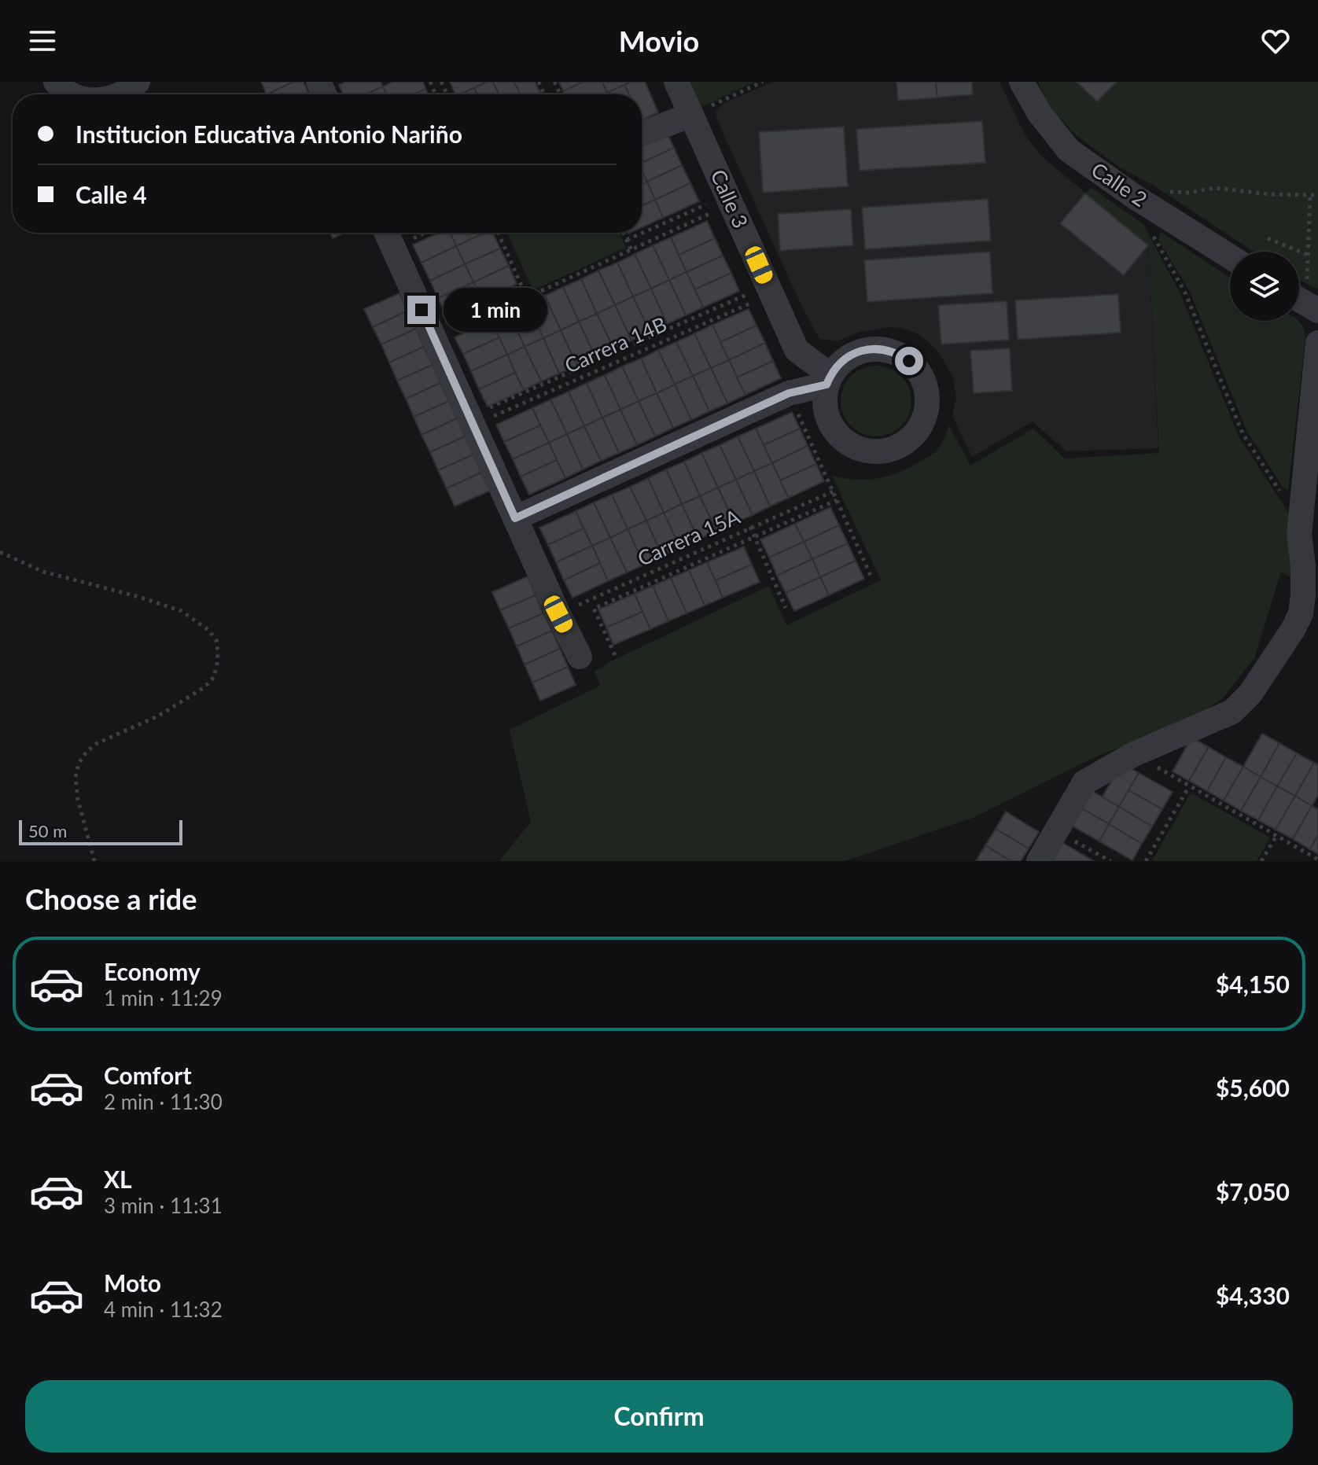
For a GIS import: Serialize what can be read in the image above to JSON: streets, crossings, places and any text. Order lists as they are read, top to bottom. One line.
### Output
{"streets":{"street":["Calle 2","Calle 3"],"path":["Carrera 14B","Carrera 15A"]},"crossings":[["Calle 3","Carrera 14B"]],"scale_bar":"50 m","page":{"header":"Movio","banner":["Institucion Educativa Antonio Nariño","Calle 4"],"bubble":"1 min","scale":"50 m","heading":"Choose a ride","list":[{"name":"Economy","note":"1 min · 11:29","value":"$4,150"},{"name":"Comfort","note":"2 min · 11:30","value":"$5,600"},{"name":"XL","note":"3 min · 11:31","value":"$7,050"},{"name":"Moto","note":"4 min · 11:32","value":"$4,330"}],"buttons":"Confirm"}}
